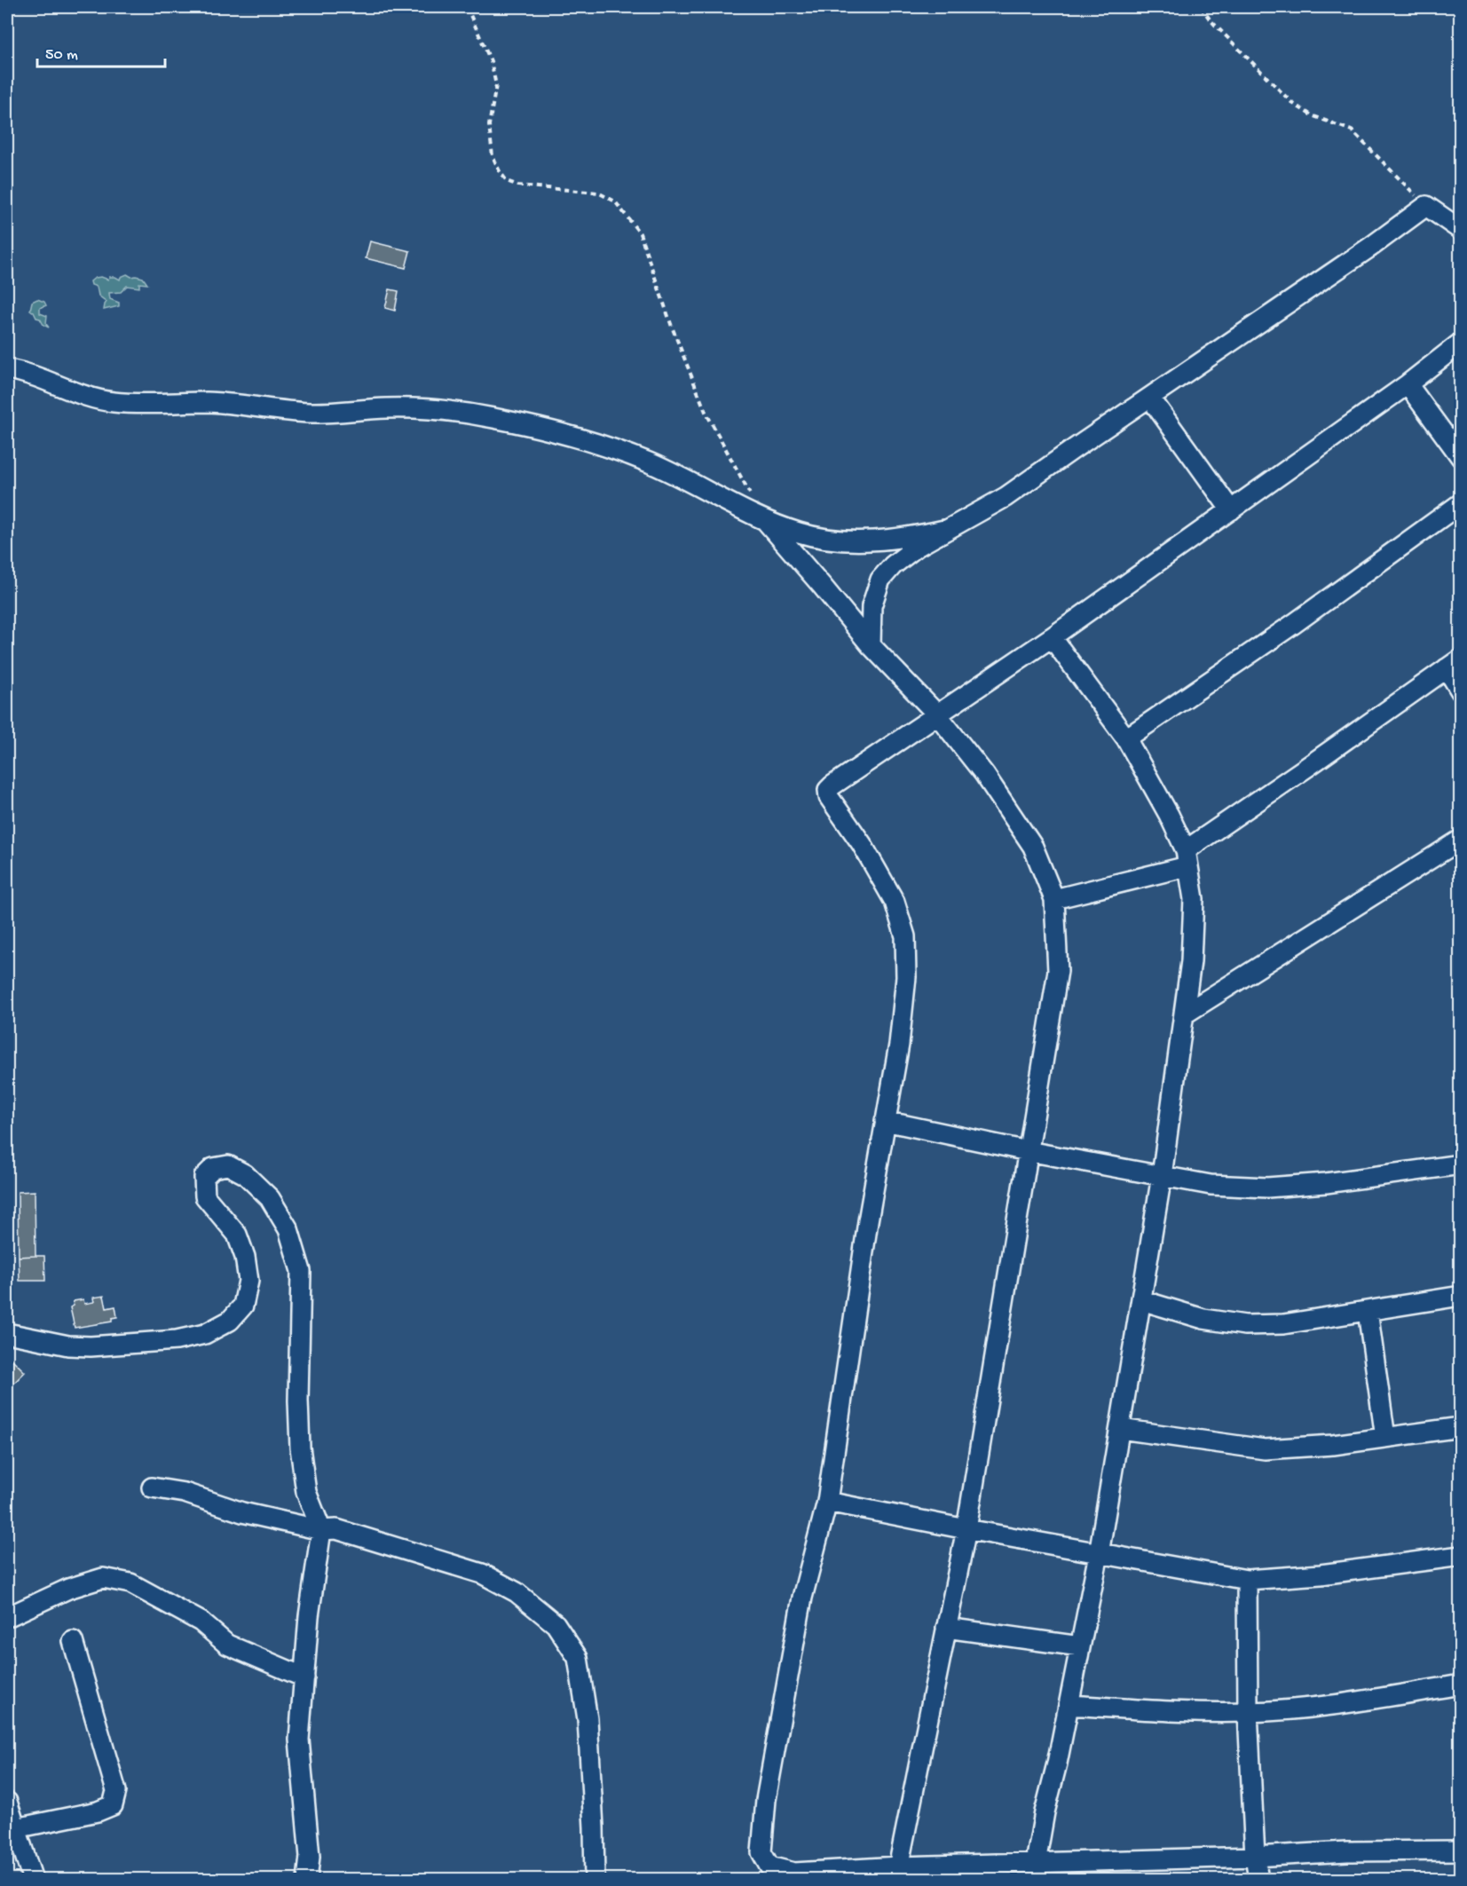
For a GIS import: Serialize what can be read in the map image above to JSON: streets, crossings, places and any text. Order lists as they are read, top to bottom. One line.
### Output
{"scale_bar":"50 m"}
